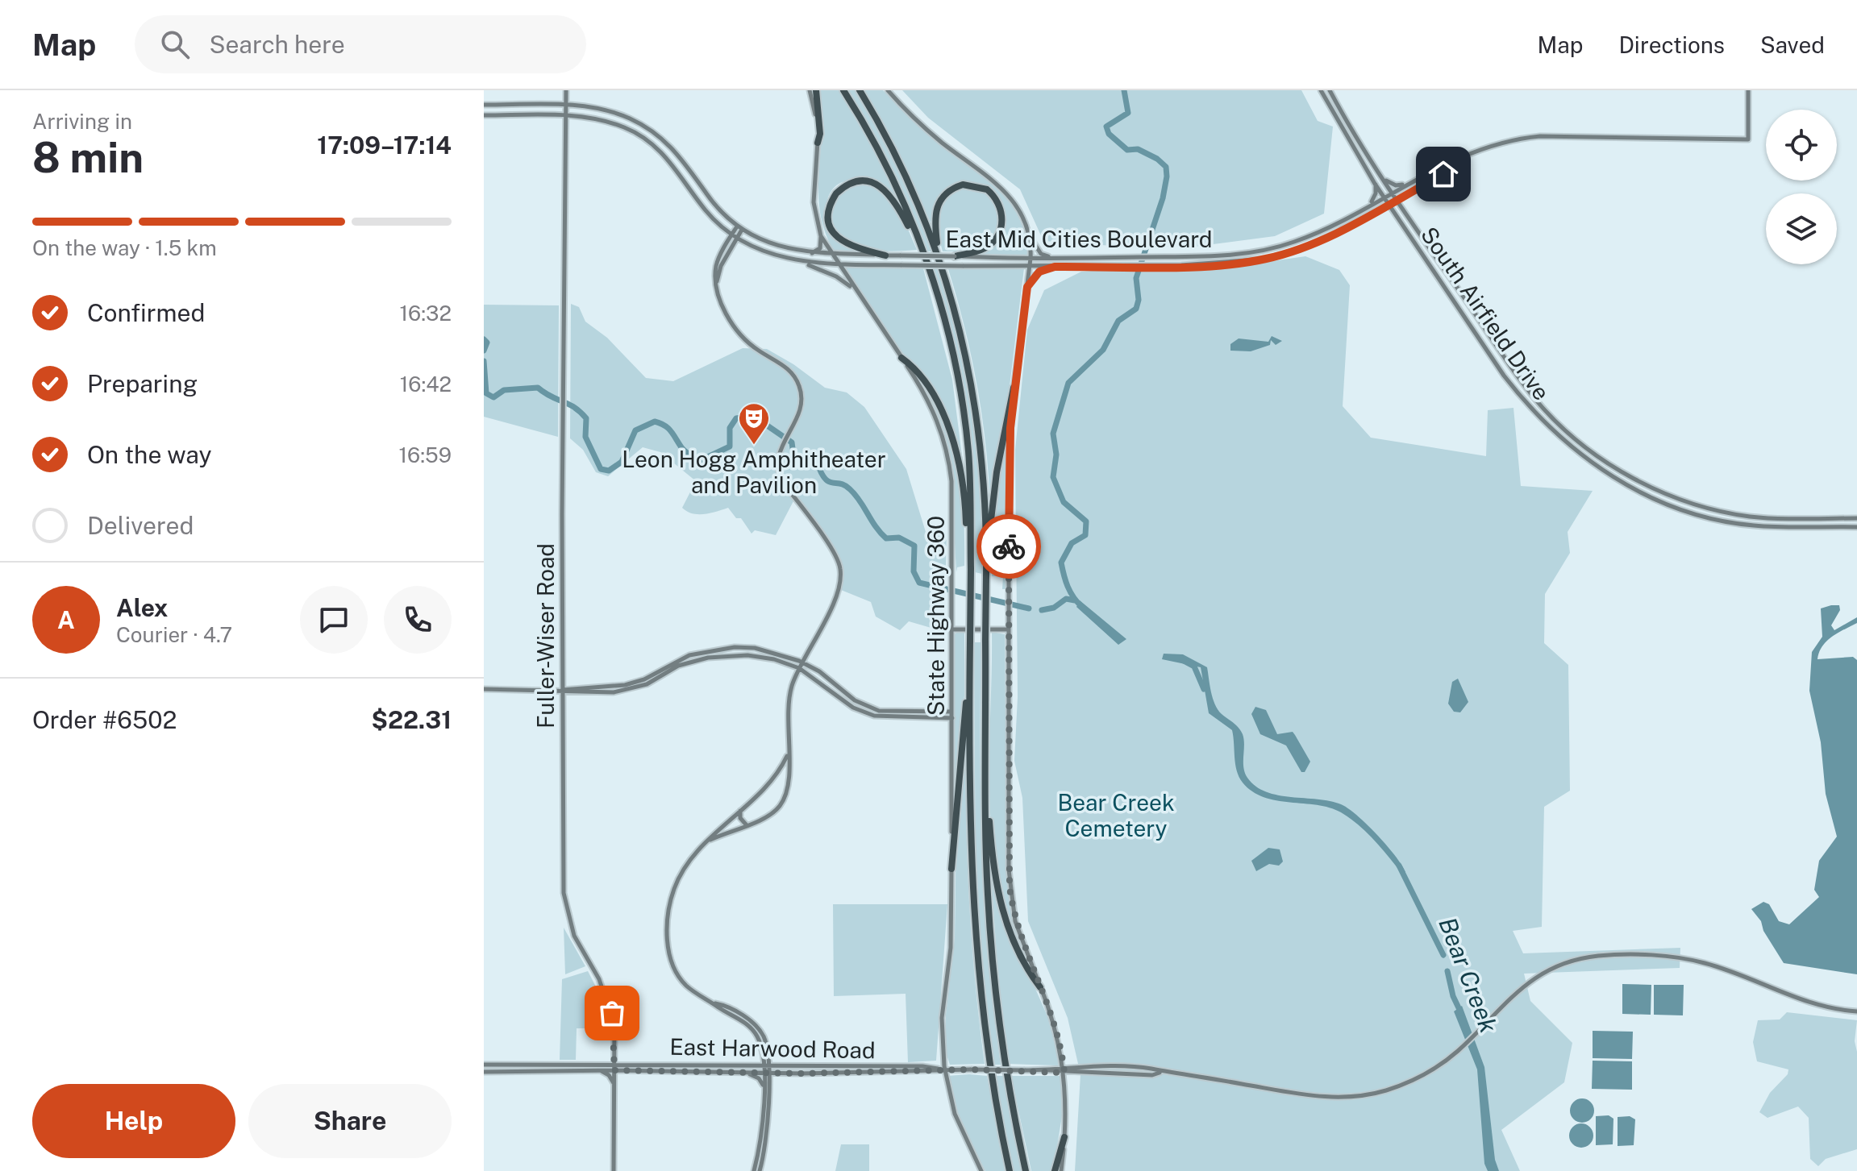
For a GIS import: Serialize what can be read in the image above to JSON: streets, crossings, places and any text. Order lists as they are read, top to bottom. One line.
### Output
{"streets":{"main road":["East Mid Cities Boulevard","South Airfield Drive","State Highway 360","Fuller-Wiser Road","East Harwood Road"]},"crossings":[["East Mid Cities Boulevard","South Airfield Drive"],["East Mid Cities Boulevard","State Highway 360"],["East Mid Cities Boulevard","Fuller-Wiser Road"],["State Highway 360","East Harwood Road"],["Fuller-Wiser Road","East Harwood Road"]],"water":["Bear Creek"],"parks":["Bear Creek Cemetery"],"places":{"theatre":["Leon Hogg Amphitheater and Pavilion"]},"page":{"header":"Map","search":"Search here","nav":["Map","Directions","Saved"],"heading":["8 min","Arriving in","17:09–17:14"],"panel":["Alex","Courier · 4.7","Order #6502","$22.31"],"bar":"On the way · 1.5 km","list":[["Confirmed","16:32"],["Preparing","16:42"],["On the way","16:59"],"Delivered"],"round":"A","buttons":["Help","Share"]}}
